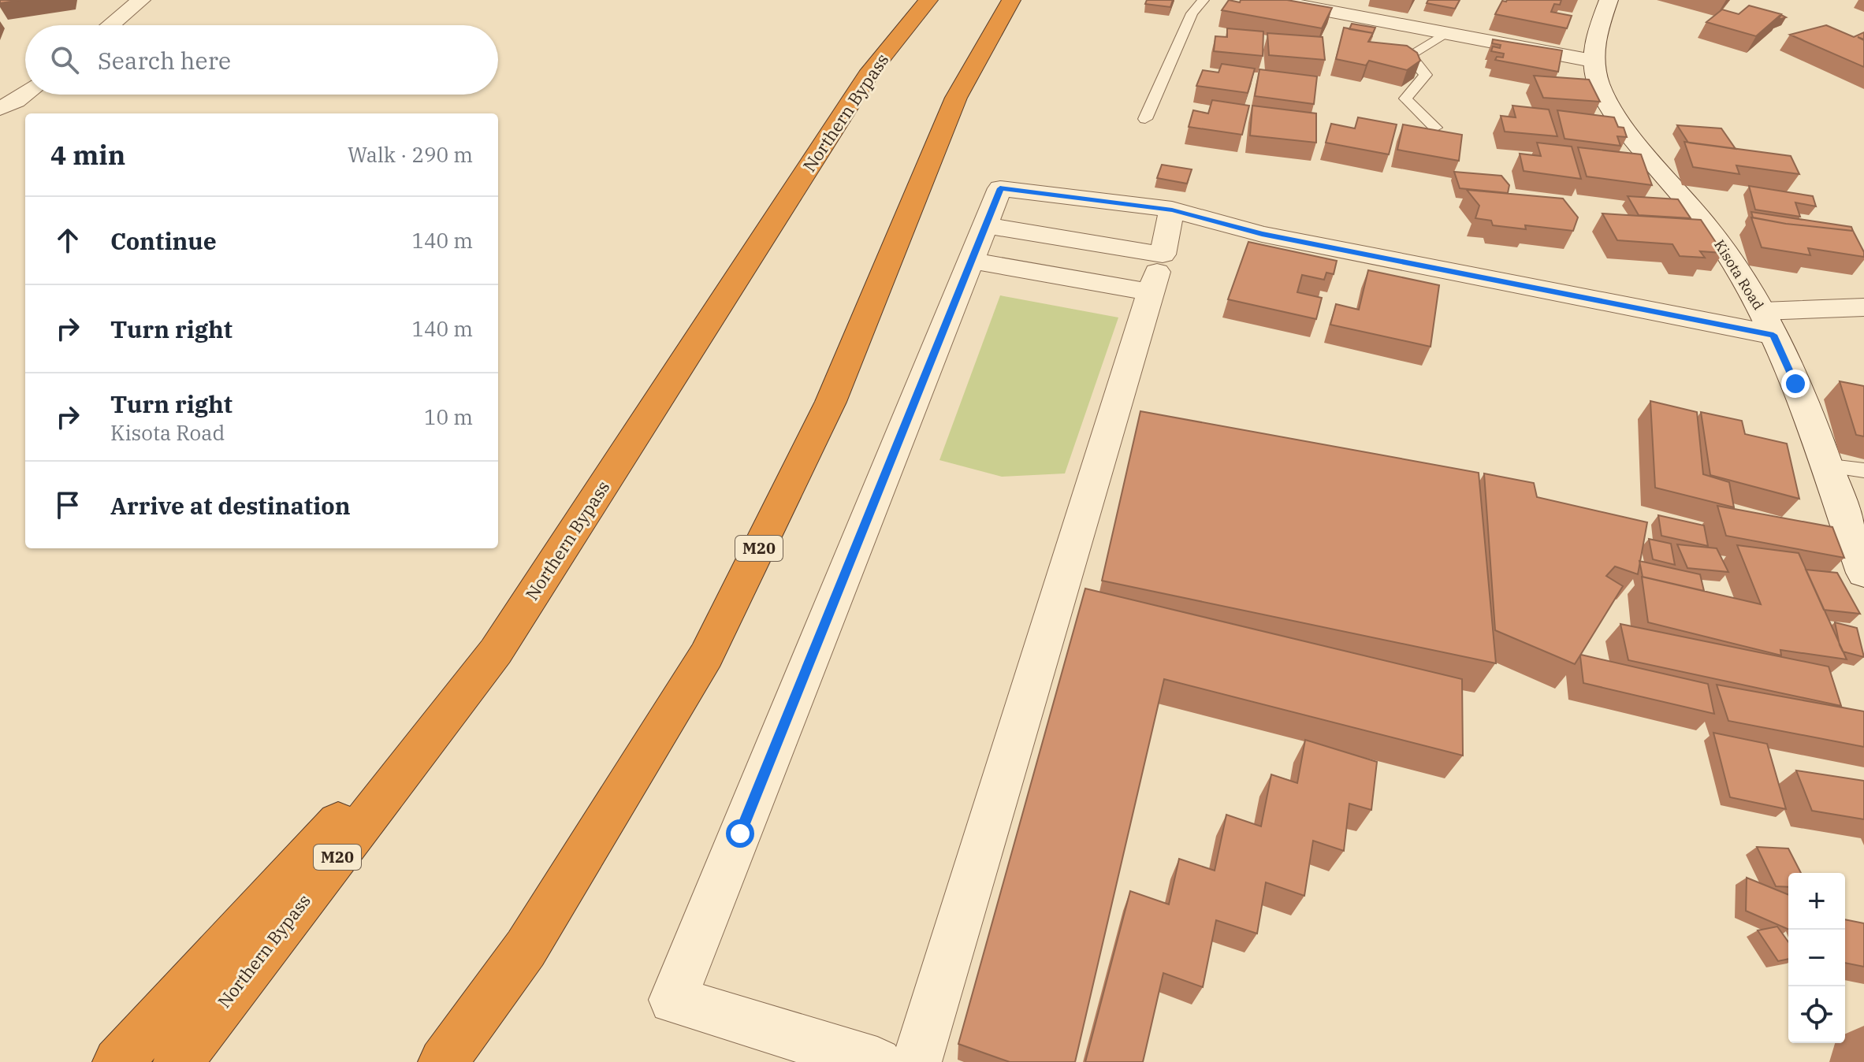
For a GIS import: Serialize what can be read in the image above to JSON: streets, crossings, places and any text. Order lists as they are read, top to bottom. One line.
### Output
{"streets":{"highway":["Northern Bypass","M20"],"street":["Kisota Road"]},"page":{"search":"Search here","heading":["4 min","Walk · 290 m"],"list":[["Continue","140 m"],["Turn right","140 m"],["Turn right","Kisota Road","10 m"],"Arrive at destination"],"map_buttons":["+","−"]}}
